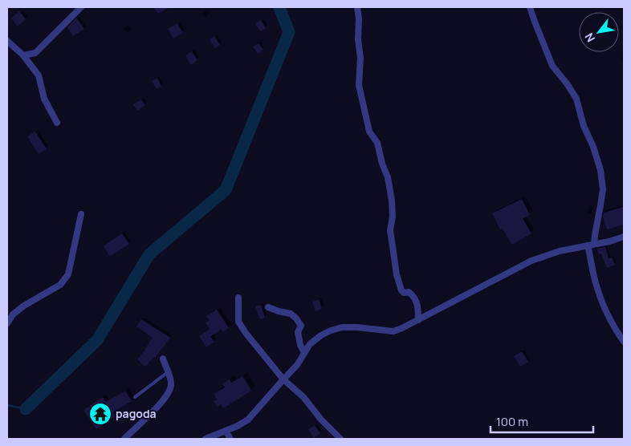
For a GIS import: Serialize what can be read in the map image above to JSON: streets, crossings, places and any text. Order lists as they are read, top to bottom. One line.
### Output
{"places":{"temple":["pagoda"]},"scale_bar":"100 m","north":"bottom left"}
